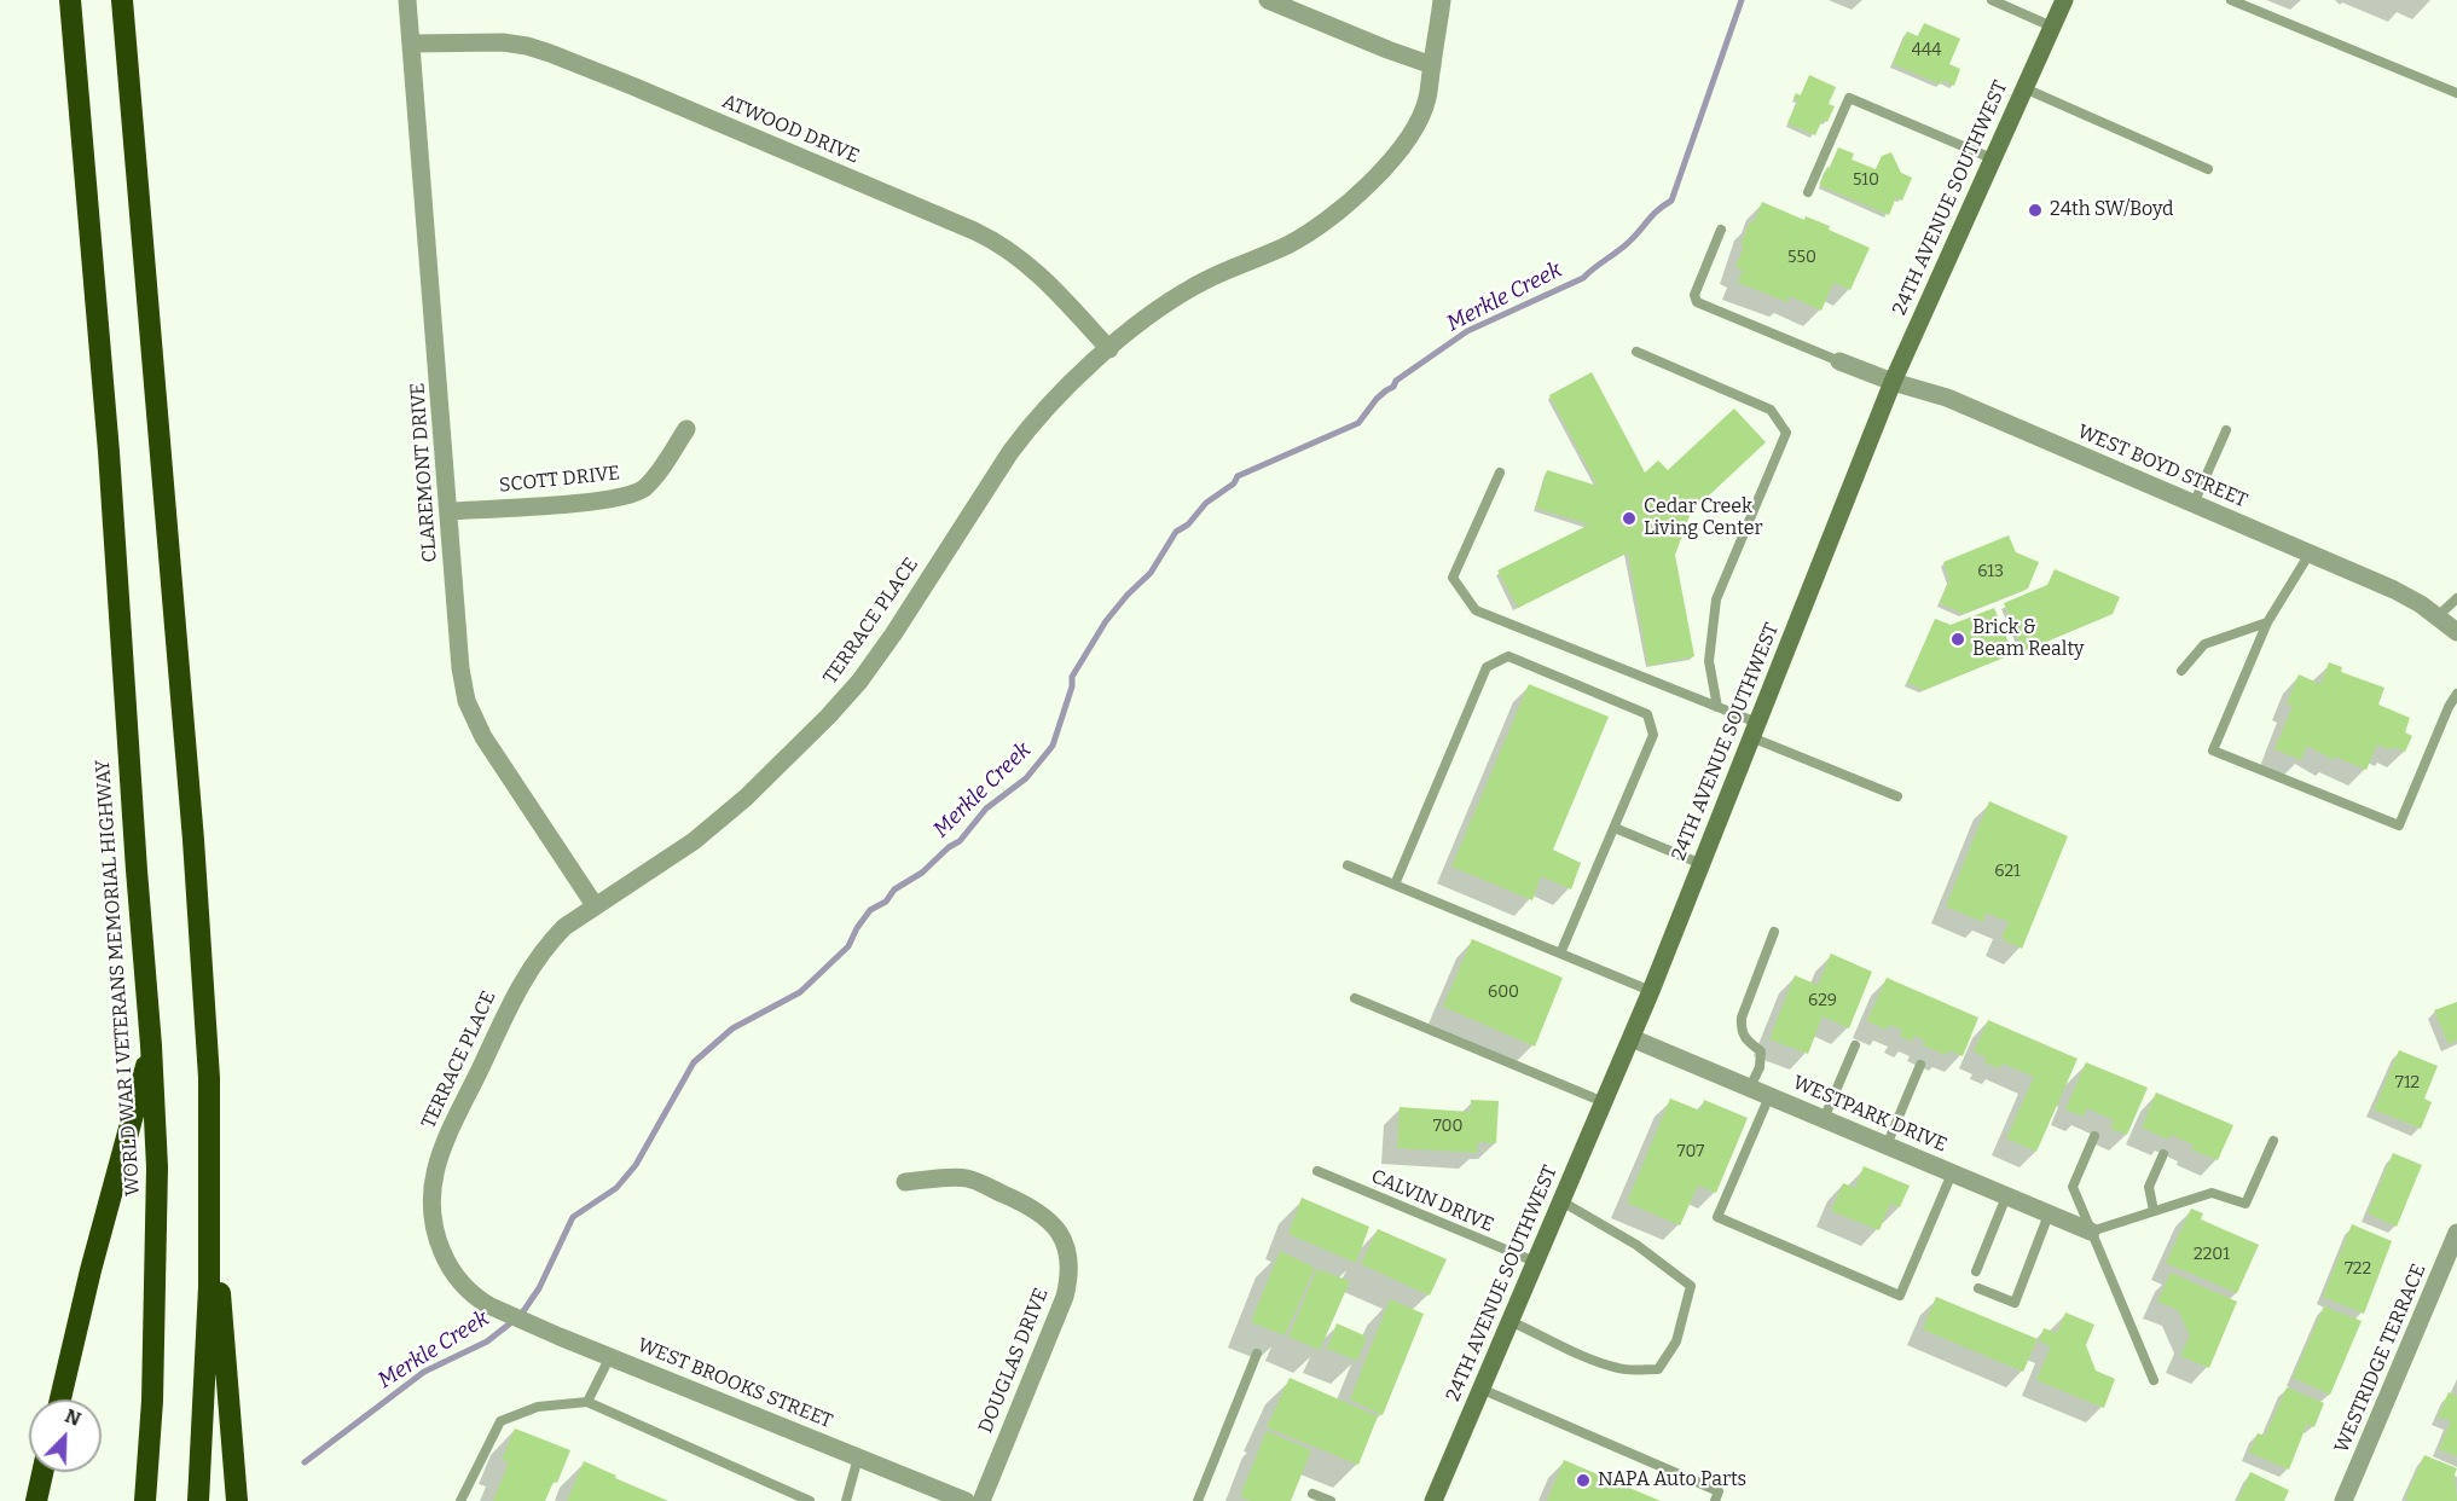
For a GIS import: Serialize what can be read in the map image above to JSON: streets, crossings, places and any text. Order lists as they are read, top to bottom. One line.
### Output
{"streets":{"highway":["WORLD WAR I VETERANS MEMORIAL HIGHWAY"],"main road":["24TH AVENUE SOUTHWEST"],"street":["ATWOOD DRIVE","WEST BOYD STREET","CLAREMONT DRIVE","SCOTT DRIVE","TERRACE PLACE","WESTPARK DRIVE","WESTRIDGE TERRACE","DOUGLAS DRIVE","WEST BROOKS STREET"],"lane":["CALVIN DRIVE"]},"crossings":[["ATWOOD DRIVE","CLAREMONT DRIVE"],["ATWOOD DRIVE","TERRACE PLACE"],["24TH AVENUE SOUTHWEST","WEST BOYD STREET"],["24TH AVENUE SOUTHWEST","WESTPARK DRIVE"],["24TH AVENUE SOUTHWEST","CALVIN DRIVE"],["CLAREMONT DRIVE","SCOTT DRIVE"],["CLAREMONT DRIVE","TERRACE PLACE"],["TERRACE PLACE","WEST BROOKS STREET"]],"water":["Merkle Creek"],"places":["24th SW/Boyd","Cedar Creek Living Center","Brick & Beam Realty","NAPA Auto Parts"],"house_numbers":["444","510","550","613","621","600","629","712","700","707","2201","722"],"north":"top right"}
